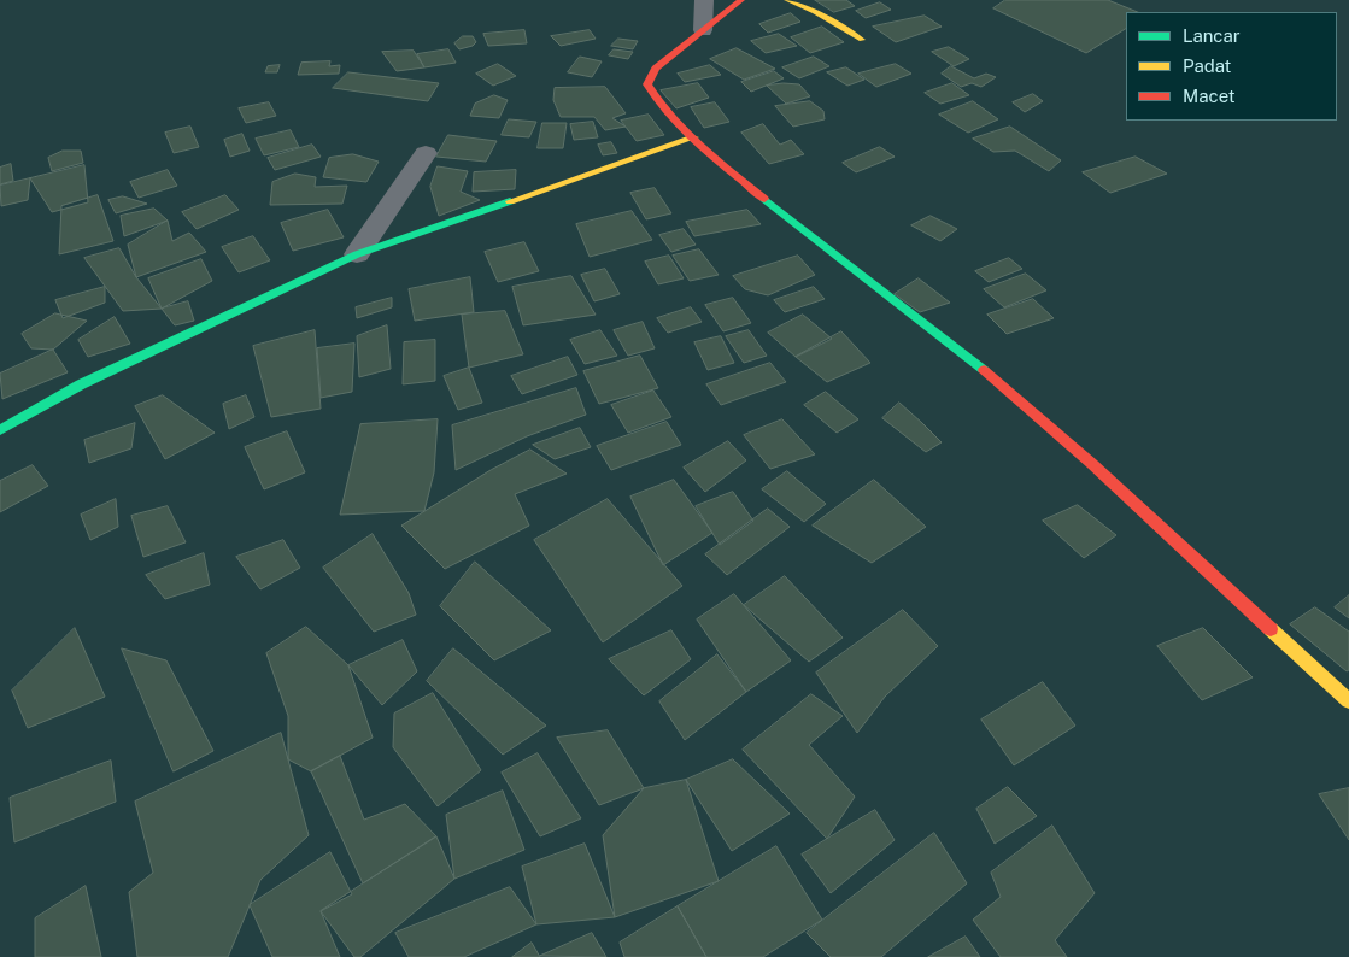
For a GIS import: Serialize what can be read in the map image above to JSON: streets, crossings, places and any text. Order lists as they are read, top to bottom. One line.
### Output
{"legend":["Lancar","Padat","Macet"]}
